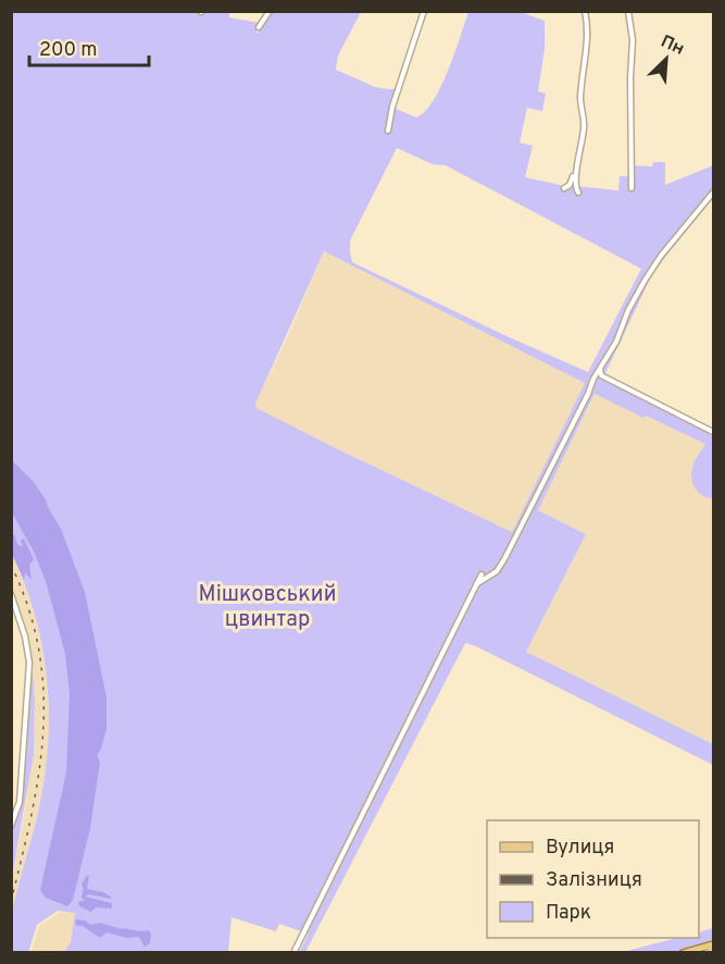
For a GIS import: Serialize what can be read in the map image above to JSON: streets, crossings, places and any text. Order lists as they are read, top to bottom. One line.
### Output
{"parks":["Мішковський цвинтар"],"legend":["Вулиця","Залізниця","Парк"],"scale_bar":"200 m","north":"top right"}
